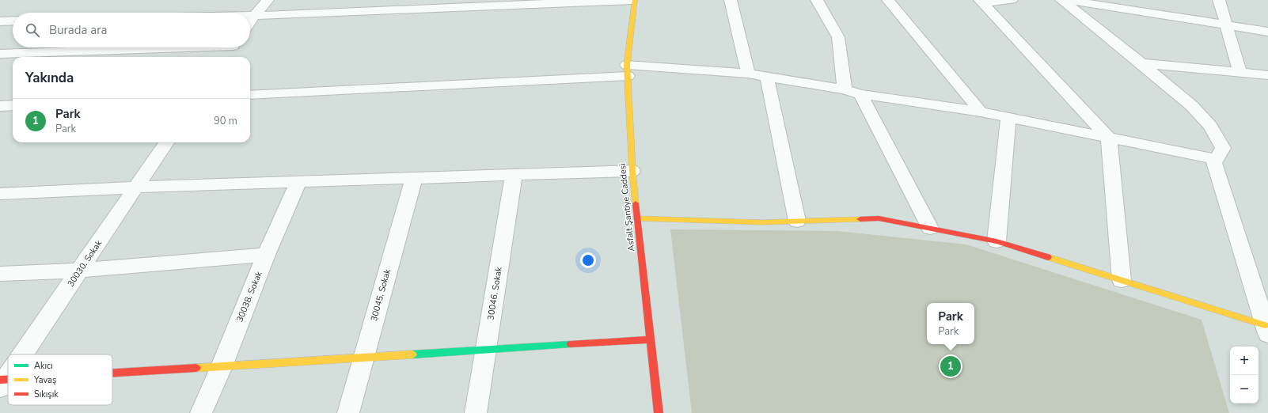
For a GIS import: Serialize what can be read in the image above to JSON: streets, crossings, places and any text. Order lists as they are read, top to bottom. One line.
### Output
{"streets":{"street":["Asfalt Şantiye Caddesi","30030. Sokak","30046. Sokak","30045. Sokak","30038. Sokak"]},"legend":["Akıcı","Yavaş","Sıkışık"],"page":{"search":"Burada ara","heading":"Yakında","list":[{"mark":"1","name":"Park","note":"Park","value":"90 m"}],"popup":["Park","Park"],"map_buttons":["+","−"],"pins":"1"}}
